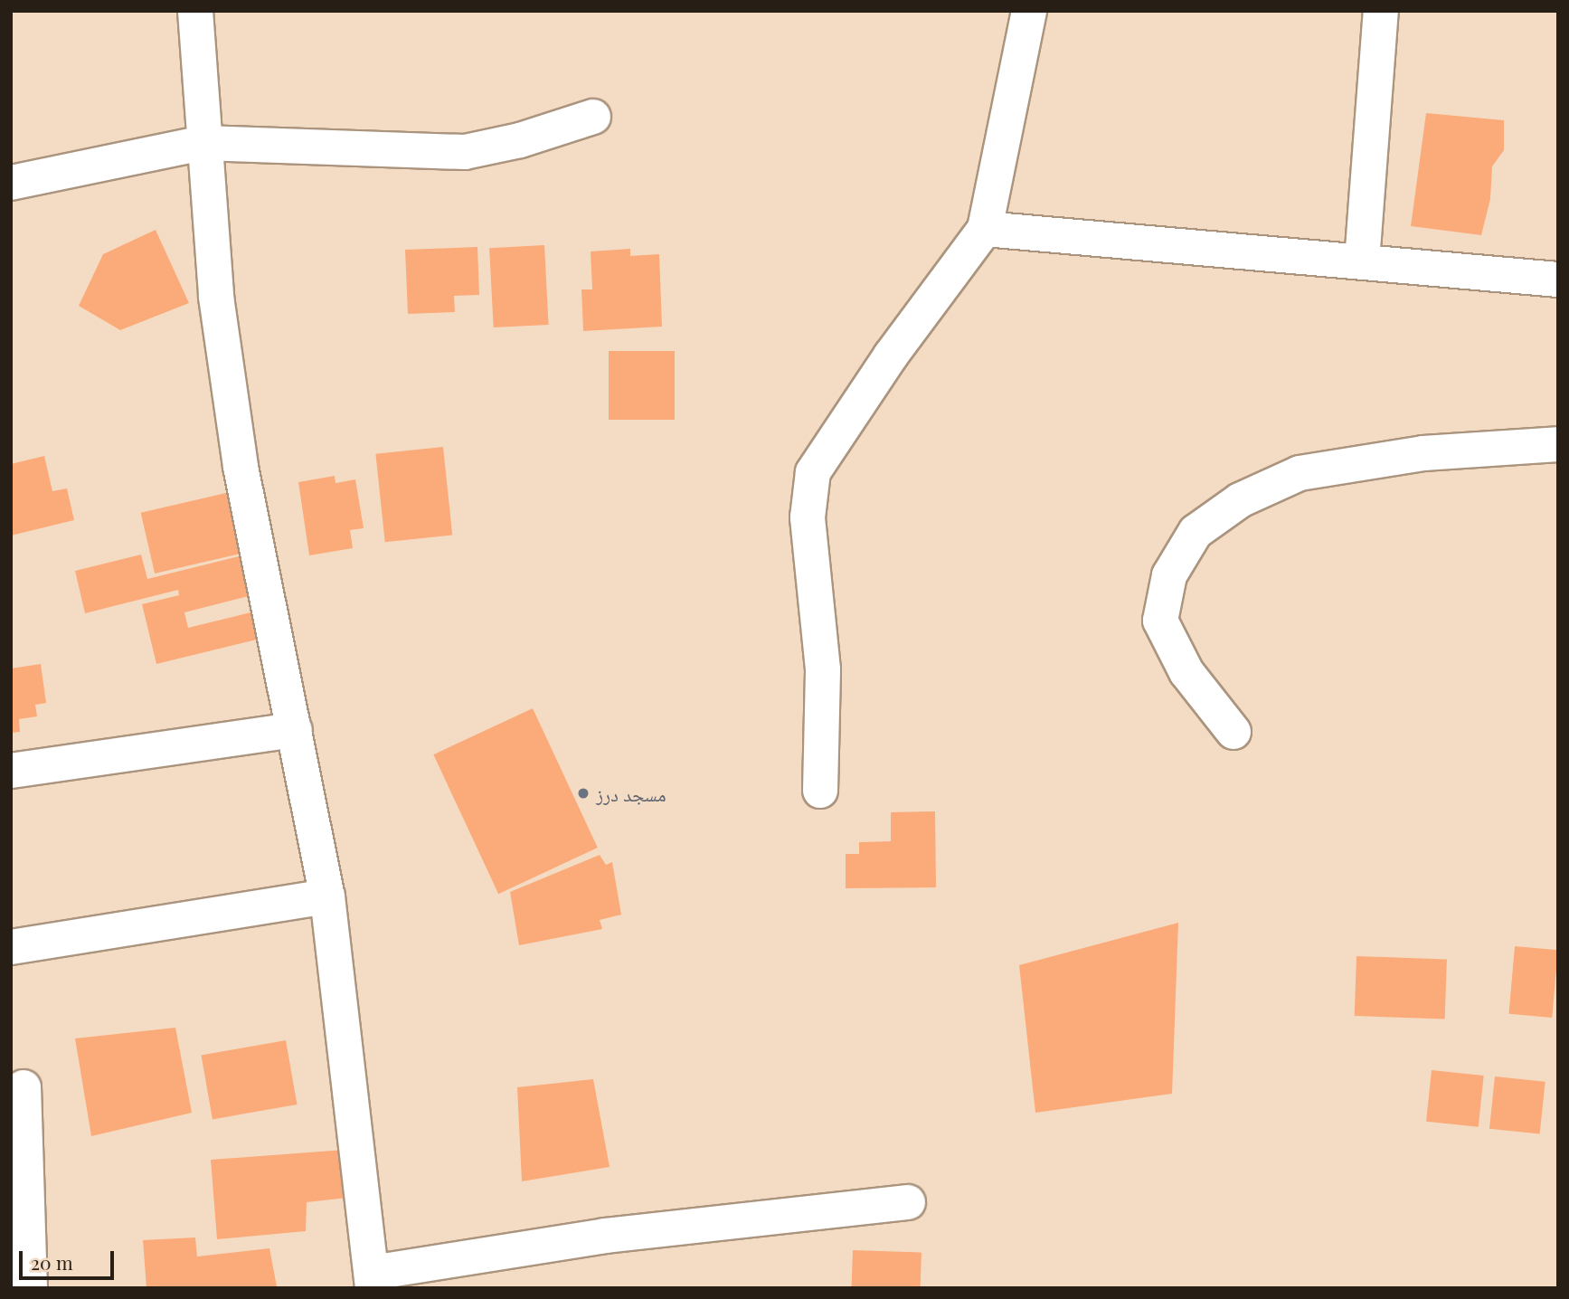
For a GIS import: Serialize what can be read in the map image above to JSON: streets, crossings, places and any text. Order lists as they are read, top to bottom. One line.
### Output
{"places":["مسجد درز"],"scale_bar":"20 m"}
